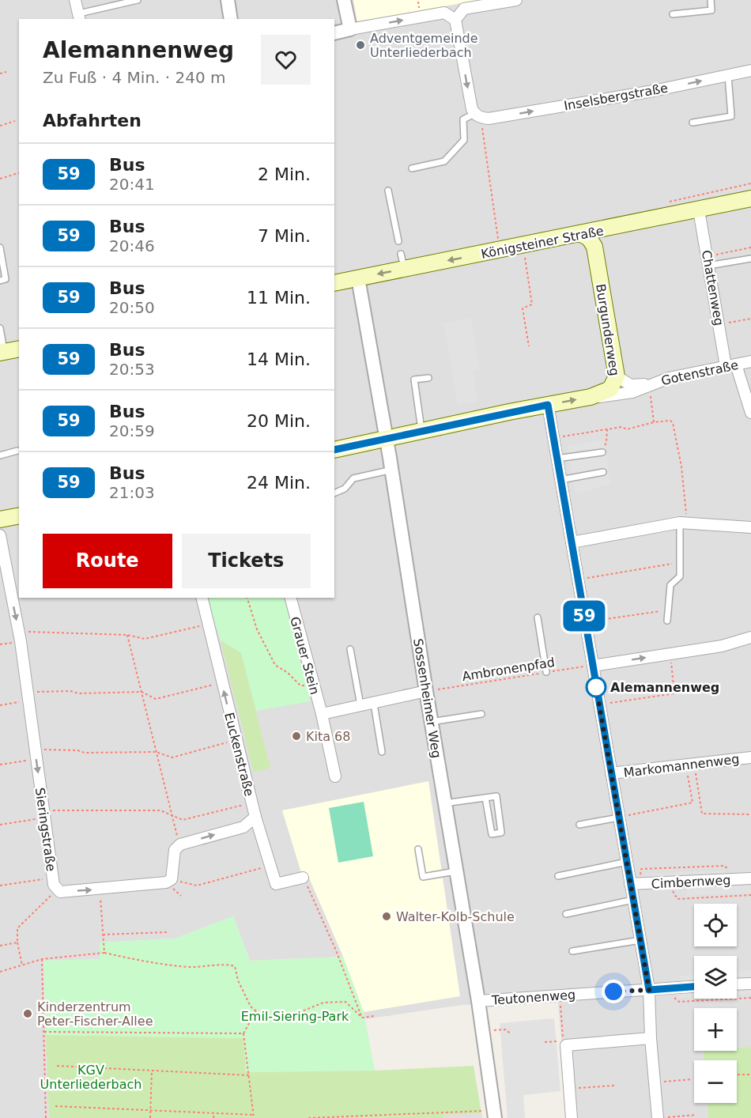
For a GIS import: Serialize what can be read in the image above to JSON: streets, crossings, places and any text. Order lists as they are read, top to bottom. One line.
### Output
{"streets":{"main road":["Königsteiner Straße","Burgunderweg","Gotenstraße"],"street":["Inselsbergstraße","Chattenweg","Grauer Stein","Sossenheimer Weg","Euckenstraße","Markomannenweg","Sieringstraße","Cimbernweg","Teutonenweg"],"path":["Ambronenpfad"]},"crossings":[["Königsteiner Straße","Chattenweg"],["Königsteiner Straße","Sossenheimer Weg"],["Chattenweg","Gotenstraße"],["Burgunderweg","Gotenstraße"],["Gotenstraße","Sossenheimer Weg"],["Ambronenpfad","Sossenheimer Weg"],["Sossenheimer Weg","Teutonenweg"]],"one_way":["Inselsbergstraße","Königsteiner Straße","Sieringstraße"],"parks":["Emil-Siering-Park","KGV Unterliederbach"],"places":["Adventgemeinde Unterliederbach","Alemannenweg","Kita 68","Walter-Kolb-Schule","Kinderzentrum Peter-Fischer-Allee"],"lines":["bus line 59"],"page":{"on_map":"59","heading":[["Alemannenweg","Zu Fuß · 4 Min. · 240 m"],"Abfahrten"],"list":[{"mark":"59","name":"Bus","note":"20:41","value":"2 Min."},{"mark":"59","name":"Bus","note":"20:46","value":"7 Min."},{"mark":"59","name":"Bus","note":"20:50","value":"11 Min."},{"mark":"59","name":"Bus","note":"20:53","value":"14 Min."},{"mark":"59","name":"Bus","note":"20:59","value":"20 Min."},{"mark":"59","name":"Bus","note":"21:03","value":"24 Min."}],"buttons":["Route","Tickets"],"map_buttons":["+","−"]}}
